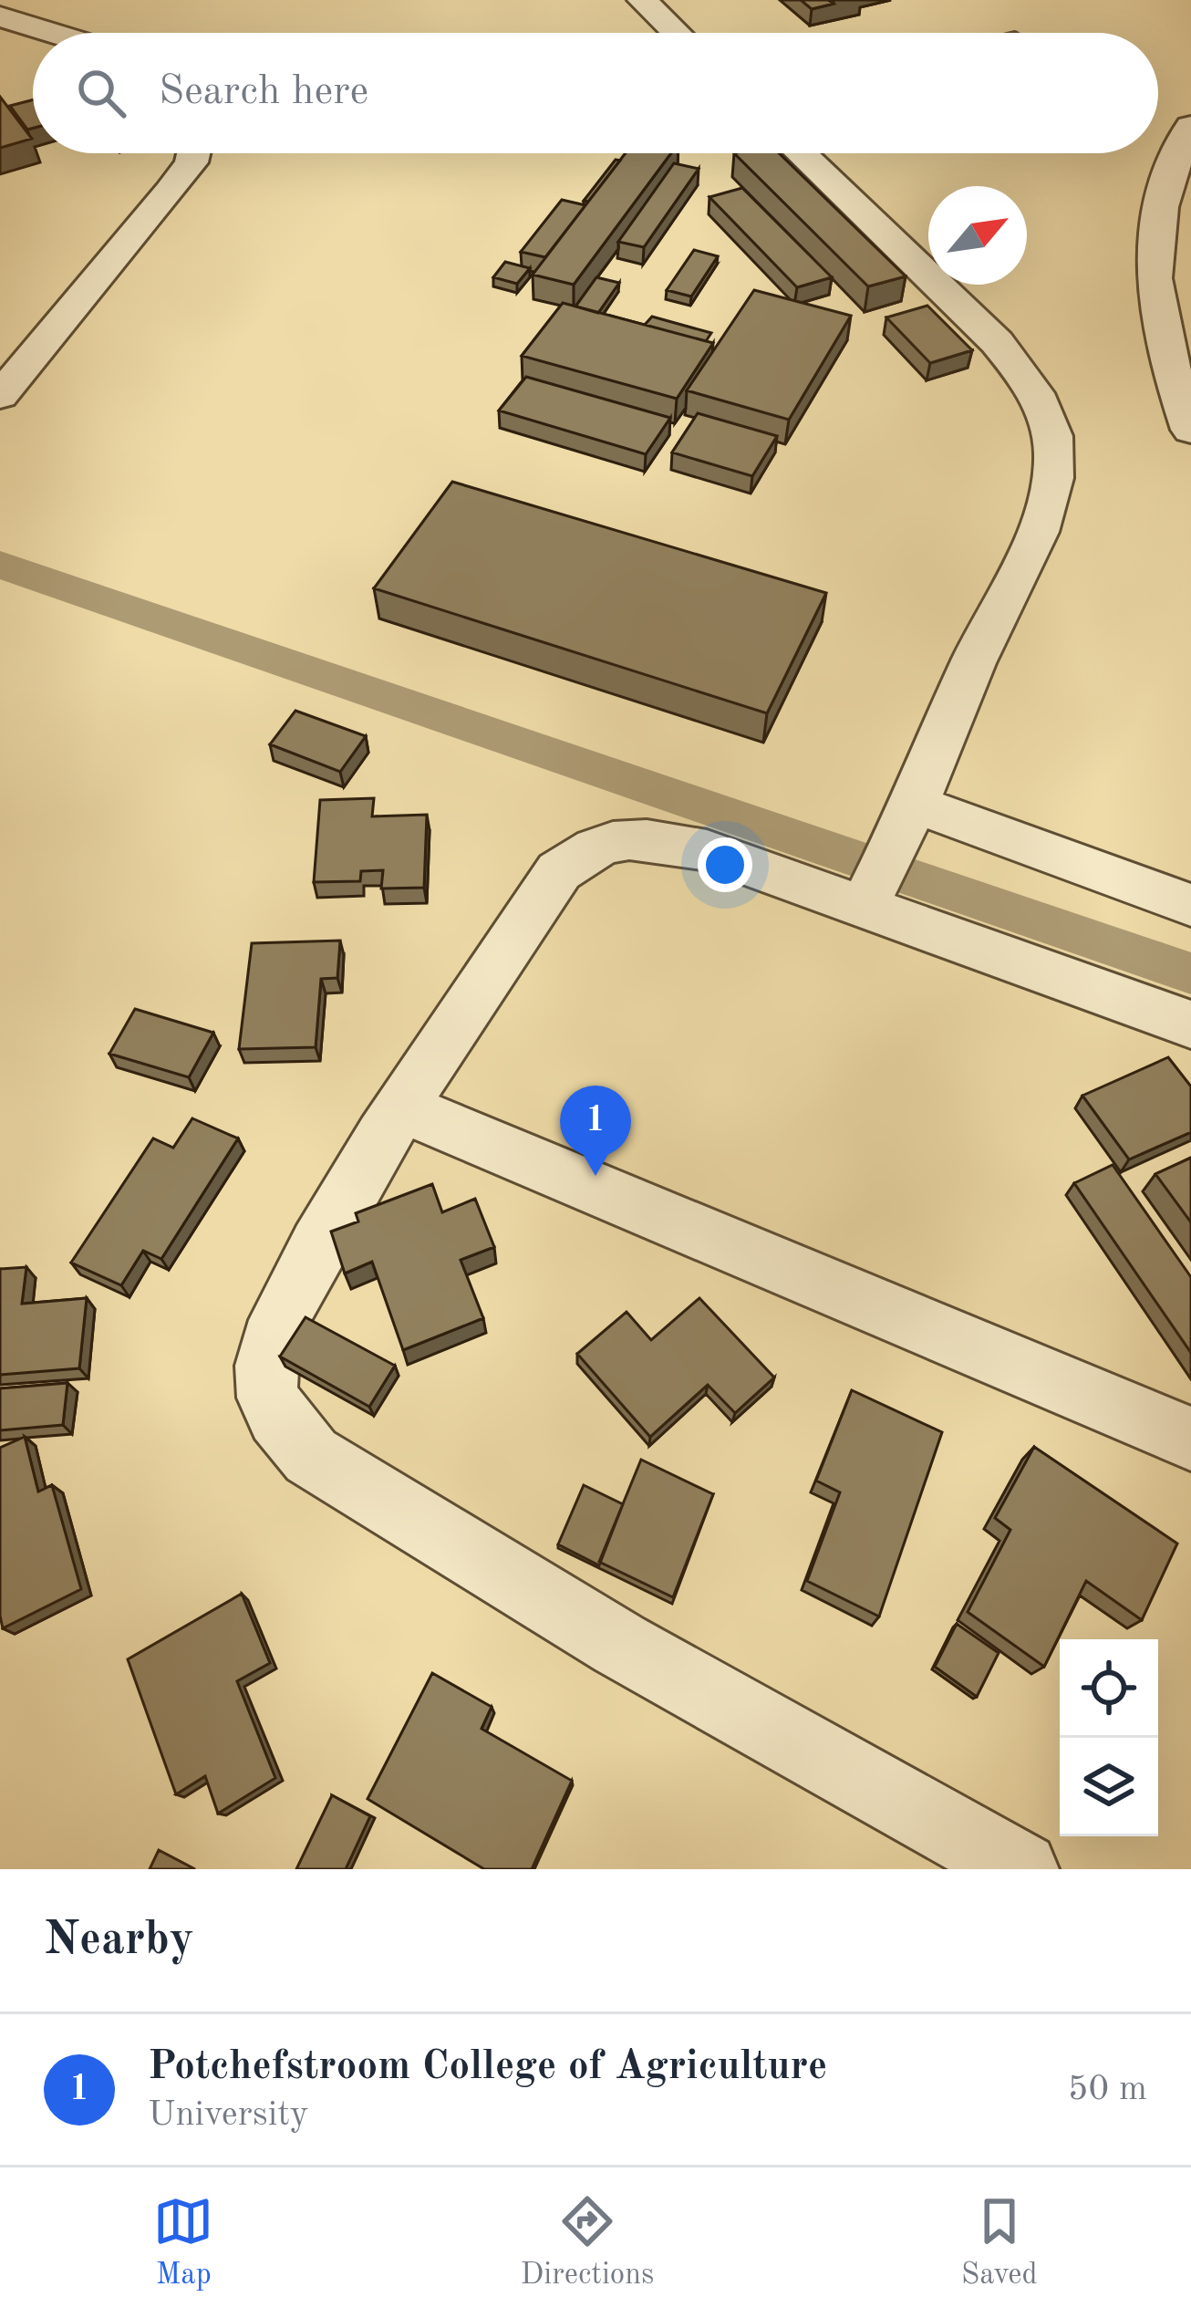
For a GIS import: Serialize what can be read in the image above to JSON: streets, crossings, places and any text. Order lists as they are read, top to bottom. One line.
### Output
{"north":"top right","page":{"search":"Search here","pins":"1","heading":"Nearby","list":[{"mark":"1","name":"Potchefstroom College of Agriculture","note":"University","value":"50 m"}],"nav":["Map","Directions","Saved"]}}
